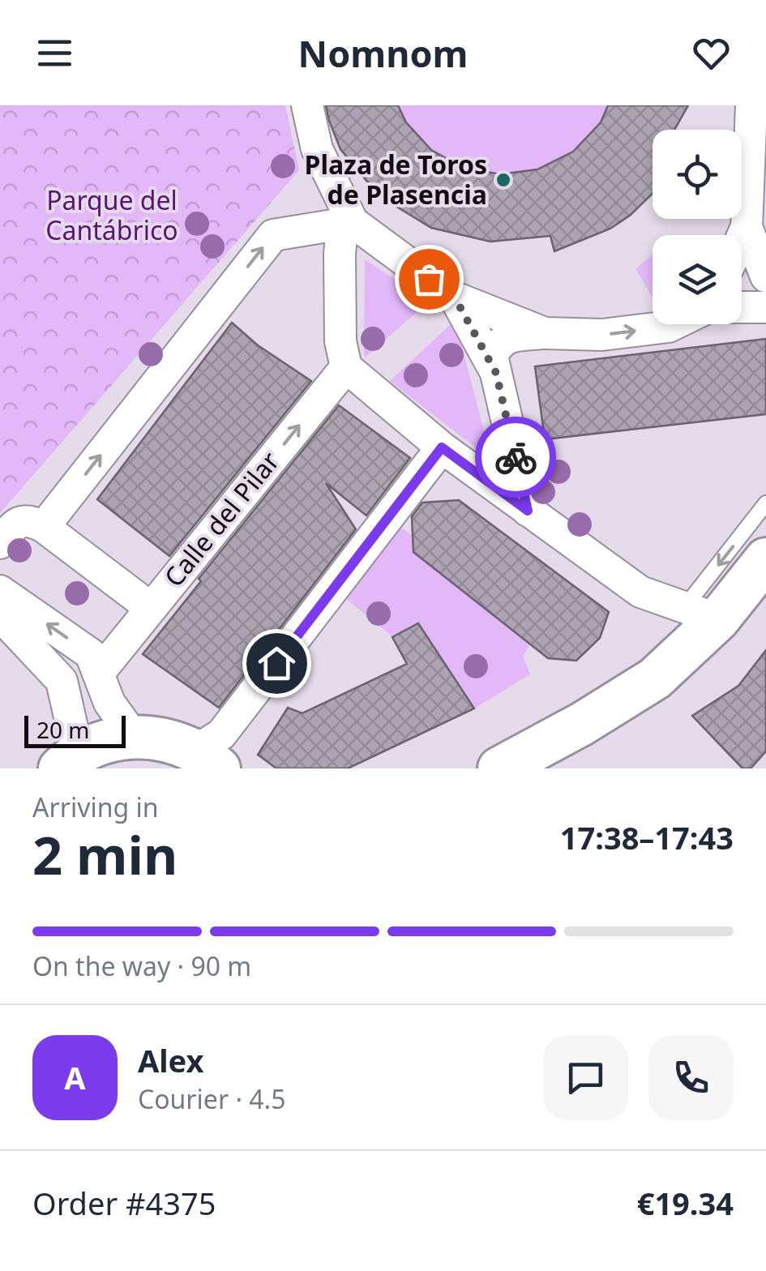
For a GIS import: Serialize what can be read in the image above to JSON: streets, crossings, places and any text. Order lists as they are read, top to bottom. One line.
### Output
{"streets":{"street":["Calle del Pilar"]},"parks":["Parque del Cantábrico"],"places":["Plaza de Toros de Plasencia"],"scale_bar":"20 m","page":{"header":"Nomnom","scale":"20 m","heading":["2 min","Arriving in","17:38–17:43"],"panel":["Alex","Courier · 4.5","Order #4375","€19.34"],"bar":"On the way · 90 m","round":"A"}}
